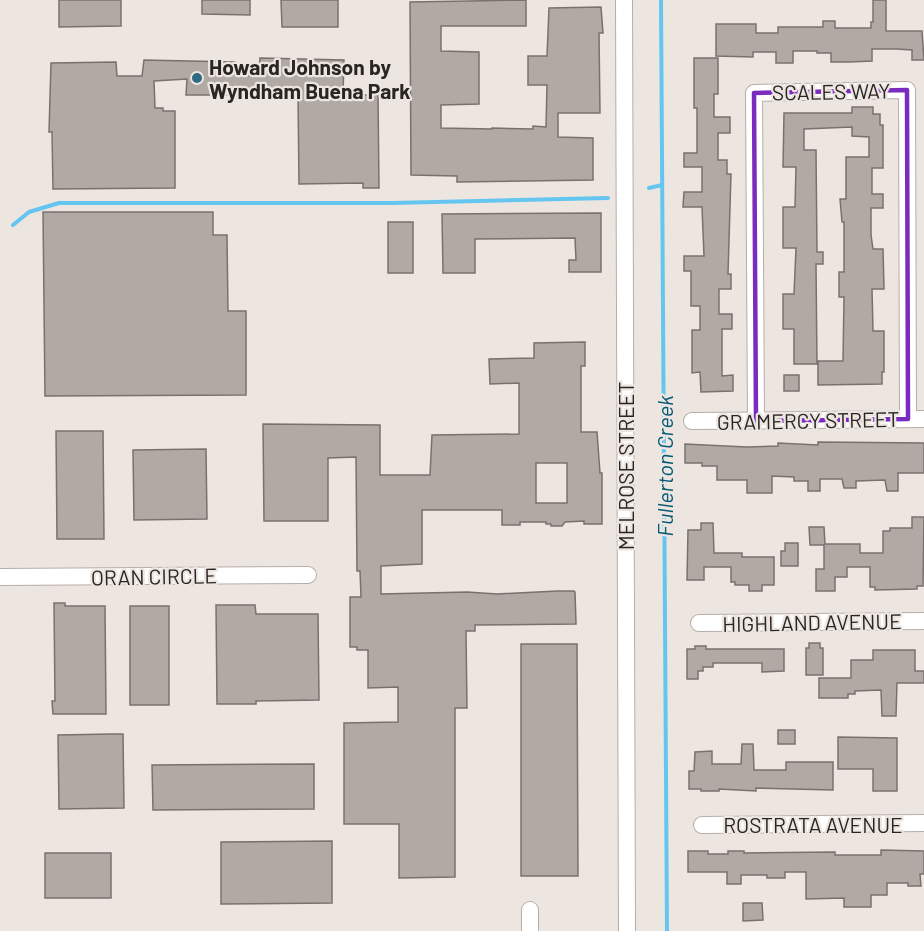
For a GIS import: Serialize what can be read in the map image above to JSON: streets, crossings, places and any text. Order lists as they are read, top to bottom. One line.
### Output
{"streets":{"street":["SCALES WAY","GRAMERCY STREET","MELROSE STREET","ORAN CIRCLE","HIGHLAND AVENUE","ROSTRATA AVENUE"]},"crossings":[["SCALES WAY","GRAMERCY STREET"]],"water":["Fullerton Creek"],"places":["Howard Johnson by Wyndham Buena Park"]}
